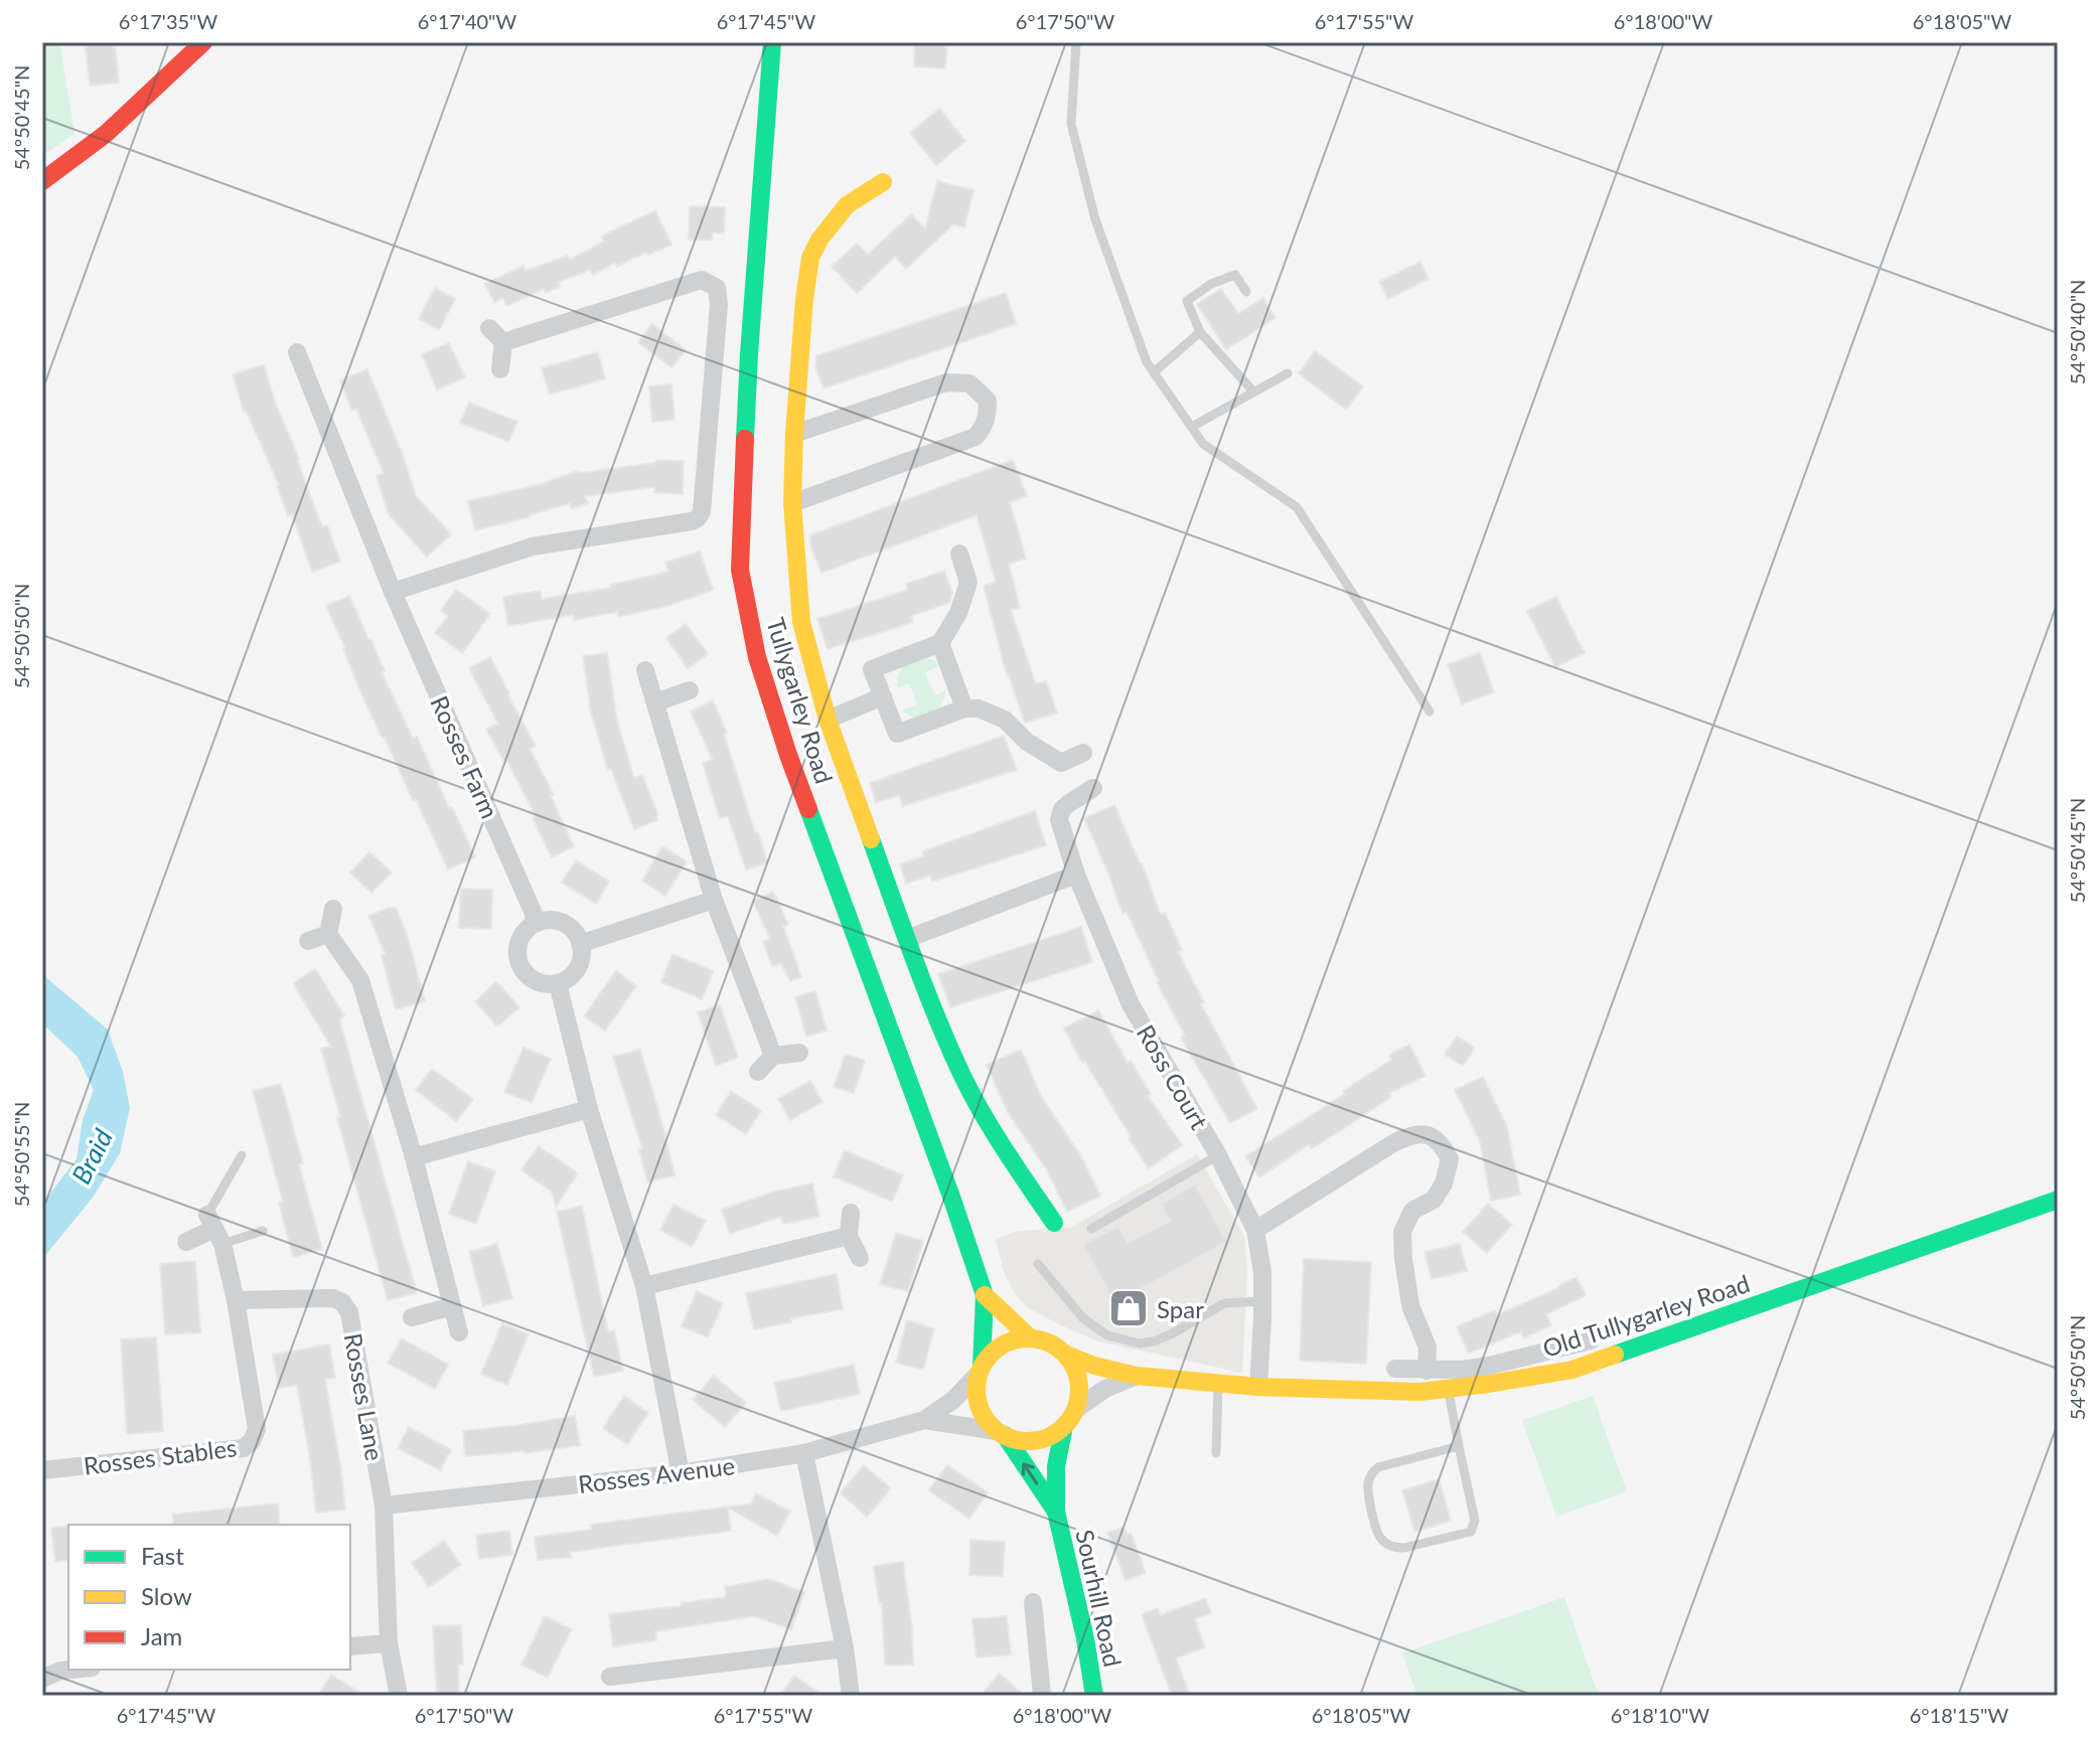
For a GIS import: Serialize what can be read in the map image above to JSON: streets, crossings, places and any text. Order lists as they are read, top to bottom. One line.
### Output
{"streets":{"street":["Tullygarley Road","Rosses Farm","Ross Court","Old Tullygarley Road","Rosses Lane","Rosses Stables","Rosses Avenue","Sourhill Road"]},"crossings":[["Tullygarley Road","Old Tullygarley Road"],["Tullygarley Road","Rosses Avenue"],["Tullygarley Road","Sourhill Road"],["Ross Court","Old Tullygarley Road"],["Old Tullygarley Road","Rosses Avenue"],["Old Tullygarley Road","Sourhill Road"],["Rosses Lane","Rosses Stables"],["Rosses Lane","Rosses Avenue"],["Rosses Avenue","Sourhill Road"]],"water":["Braid"],"places":{"shop":["Spar"]},"legend":["Fast","Slow","Jam"],"coordinates":["6°17'35\"W","6°17'40\"W","6°17'45\"W","6°17'50\"W","6°17'55\"W","6°18'00\"W","6°18'05\"W","54°50'45\"N","54°50'40\"N","54°50'50\"N","54°50'55\"N","6°18'10\"W","6°18'15\"W"]}
